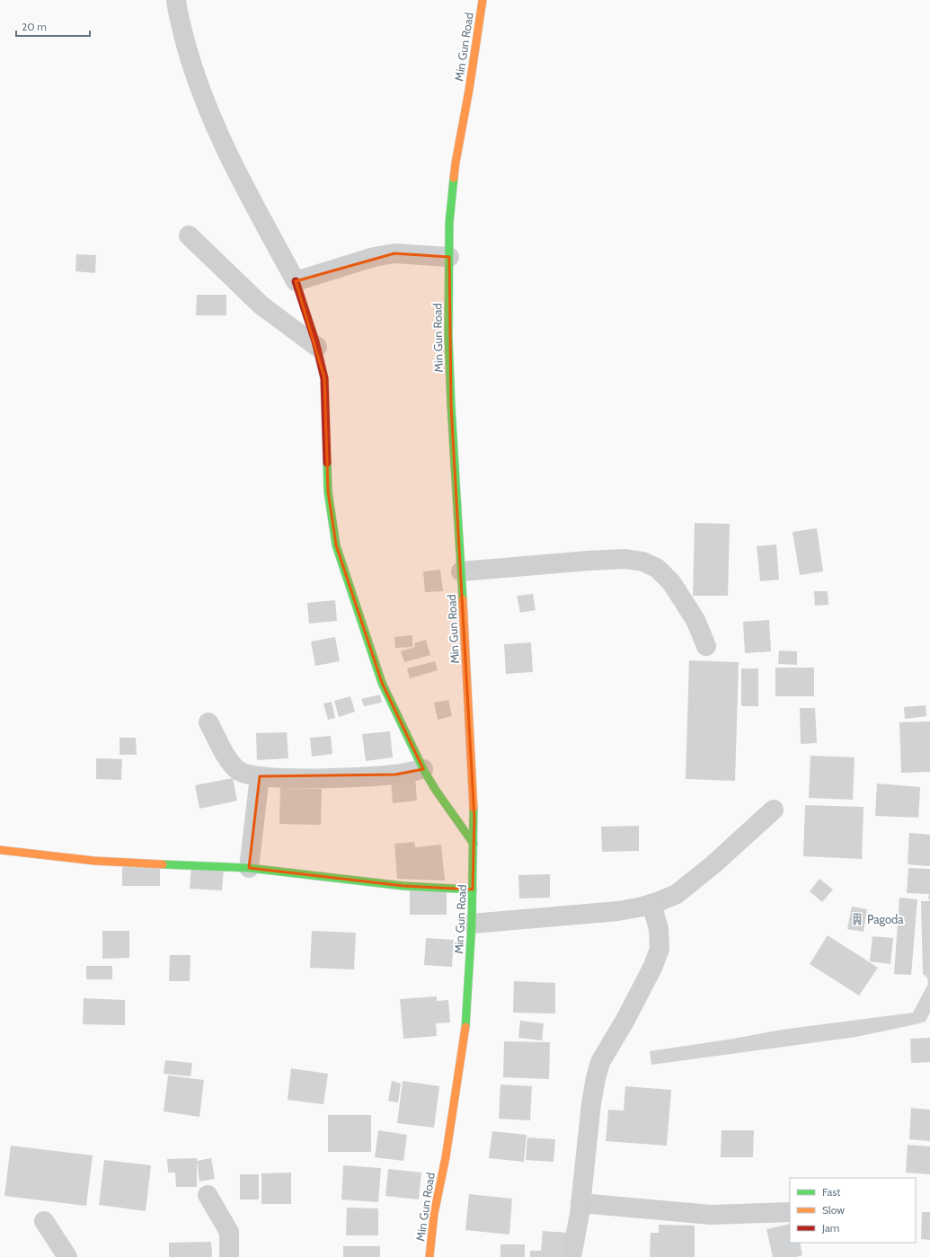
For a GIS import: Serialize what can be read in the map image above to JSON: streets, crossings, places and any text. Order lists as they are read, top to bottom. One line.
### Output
{"streets":{"street":["Min Gun Road"]},"places":{"building":["Pagoda"]},"legend":["Fast","Slow","Jam"],"scale_bar":"20 m"}
